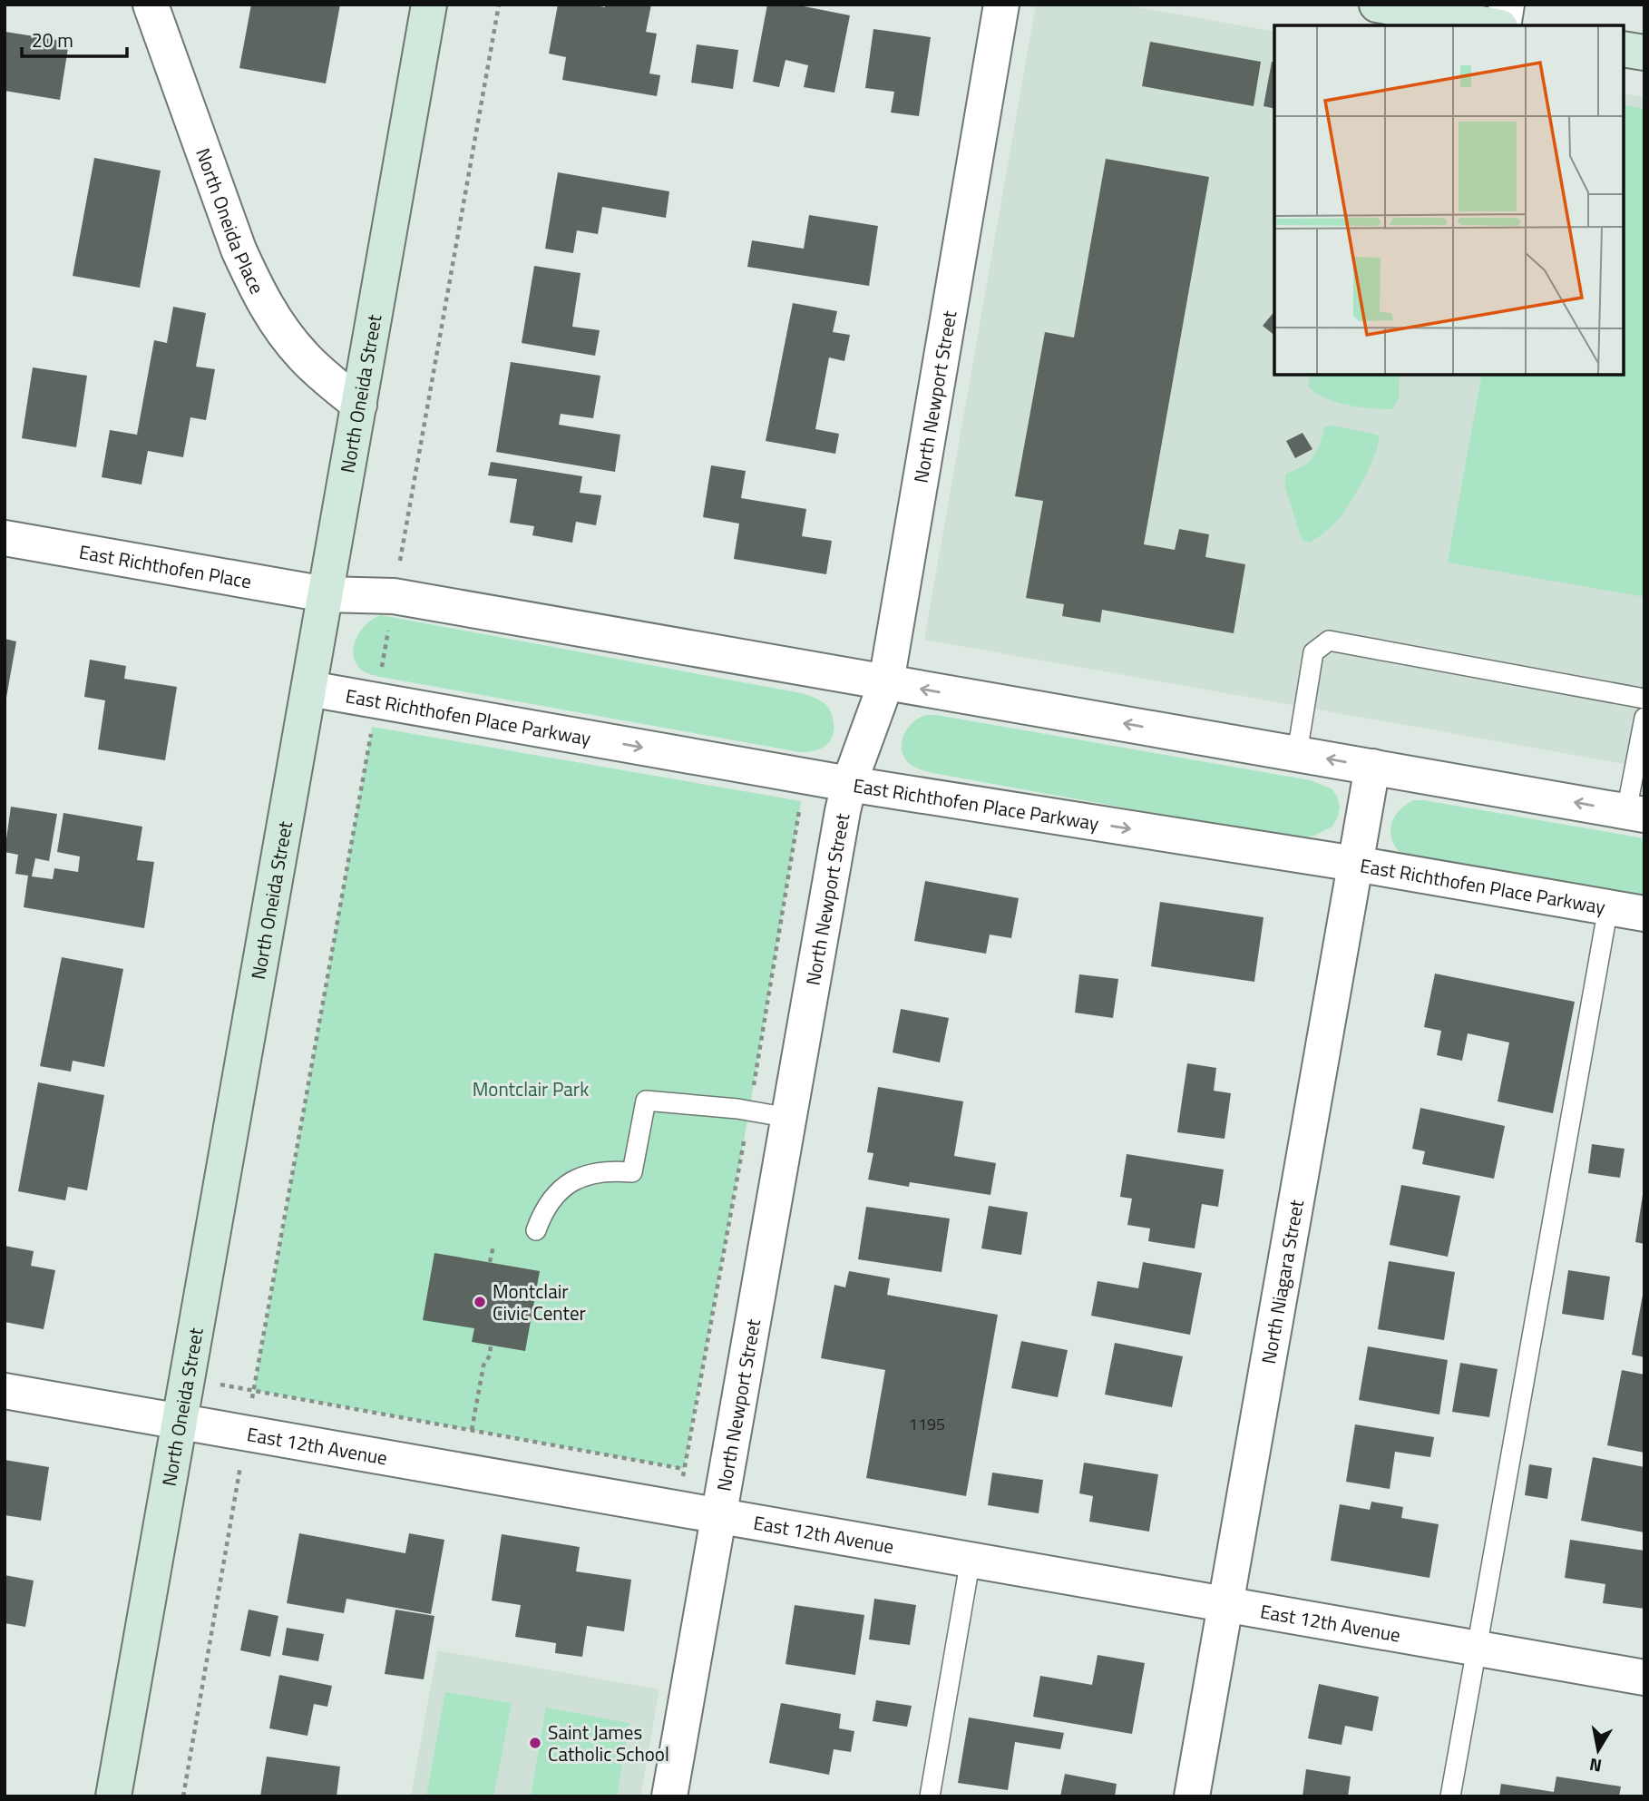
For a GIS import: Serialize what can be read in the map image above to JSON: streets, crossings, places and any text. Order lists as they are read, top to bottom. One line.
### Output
{"streets":{"street":["North Oneida Place","North Oneida Street","North Newport Street","East Richthofen Place","East Richthofen Place Parkway","North Niagara Street","East 12th Avenue"]},"crossings":[["North Oneida Place","North Oneida Street"],["North Oneida Street","East Richthofen Place"],["North Oneida Street","East Richthofen Place Parkway"],["North Oneida Street","East 12th Avenue"],["North Newport Street","East Richthofen Place Parkway"],["North Newport Street","East 12th Avenue"],["East Richthofen Place Parkway","North Niagara Street"],["North Niagara Street","East 12th Avenue"]],"parks":["Montclair Park"],"places":["Montclair Civic Center","Saint James Catholic School"],"house_numbers":["1195"],"scale_bar":"20 m","north":"bottom"}
